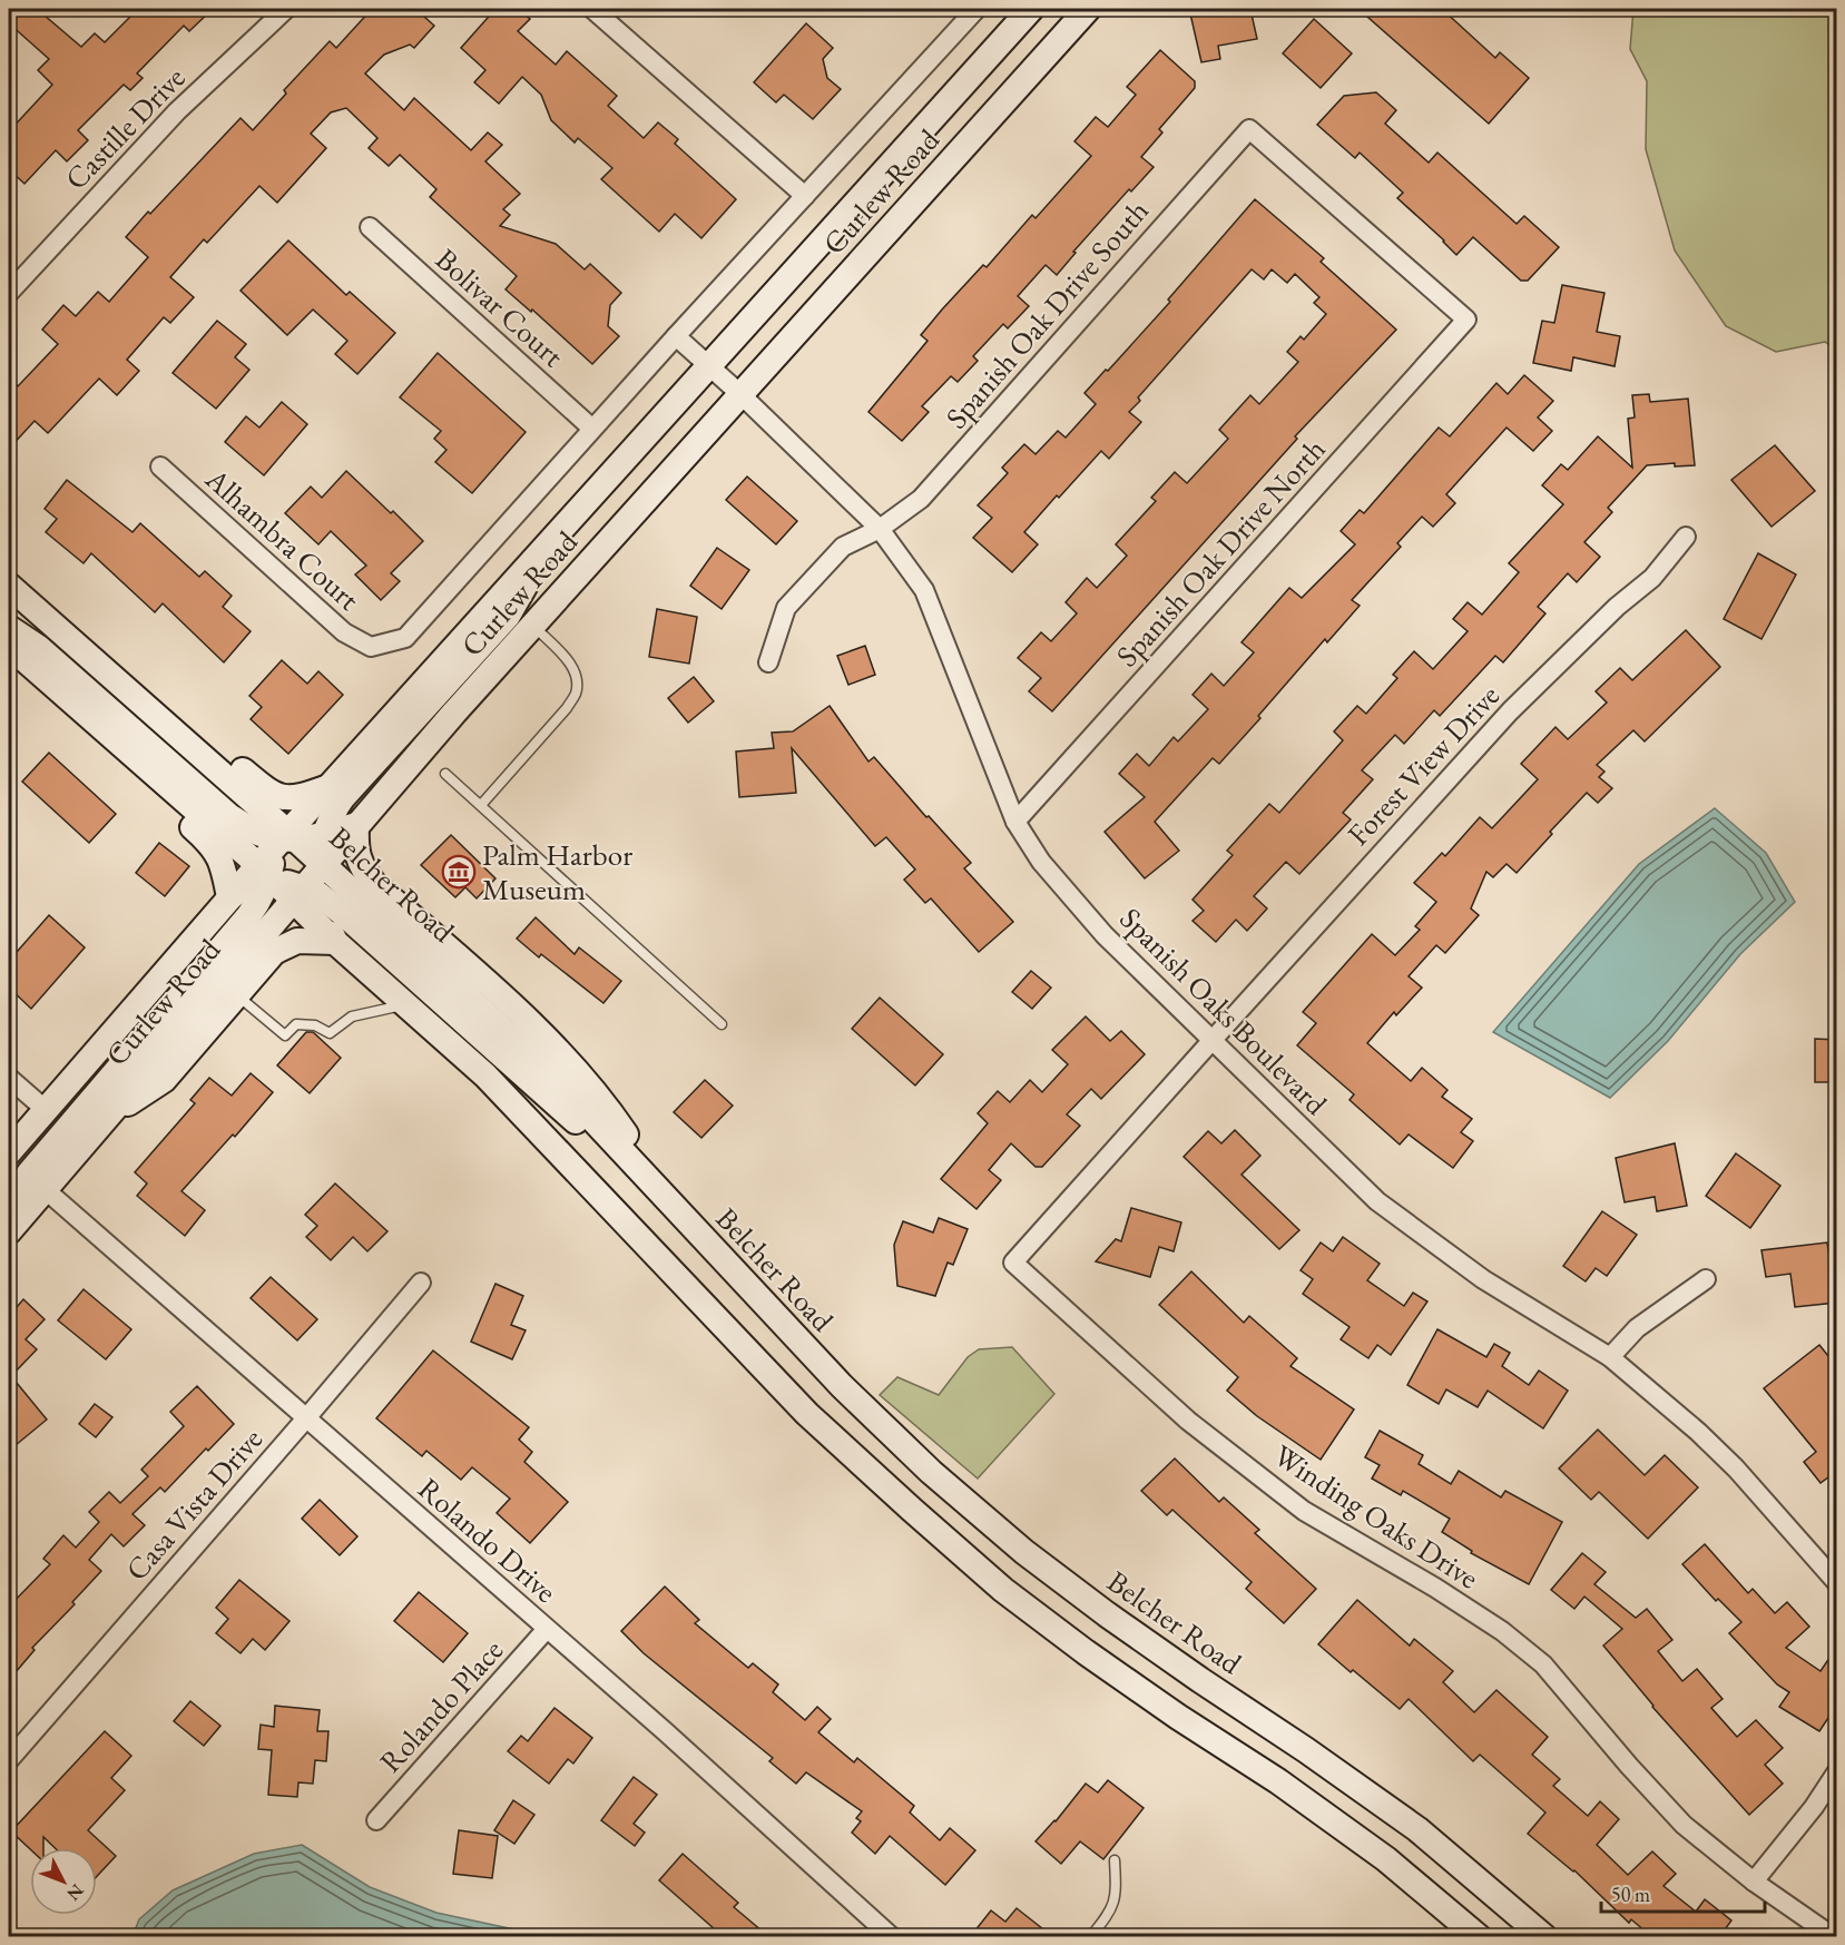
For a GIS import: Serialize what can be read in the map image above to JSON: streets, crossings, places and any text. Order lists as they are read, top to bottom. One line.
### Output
{"streets":{"main road":["Curlew Road","Belcher Road"],"street":["Castille Drive","Bolivar Court","Spanish Oak Drive South","Alhambra Court","Spanish Oak Drive North","Forest View Drive","Spanish Oaks Boulevard","Casa Vista Drive","Winding Oaks Drive","Rolando Drive","Rolando Place"]},"crossings":[["Curlew Road","Belcher Road"],["Curlew Road","Spanish Oaks Boulevard"],["Curlew Road","Rolando Drive"],["Bolivar Court","Alhambra Court"],["Spanish Oak Drive South","Spanish Oak Drive North"],["Spanish Oak Drive South","Spanish Oaks Boulevard"],["Spanish Oak Drive North","Spanish Oaks Boulevard"],["Forest View Drive","Spanish Oaks Boulevard"],["Forest View Drive","Winding Oaks Drive"],["Spanish Oaks Boulevard","Winding Oaks Drive"],["Casa Vista Drive","Rolando Drive"],["Rolando Drive","Rolando Place"]],"places":{"museum":["Palm Harbor Museum"]},"scale_bar":"50 m","north":"bottom right"}
